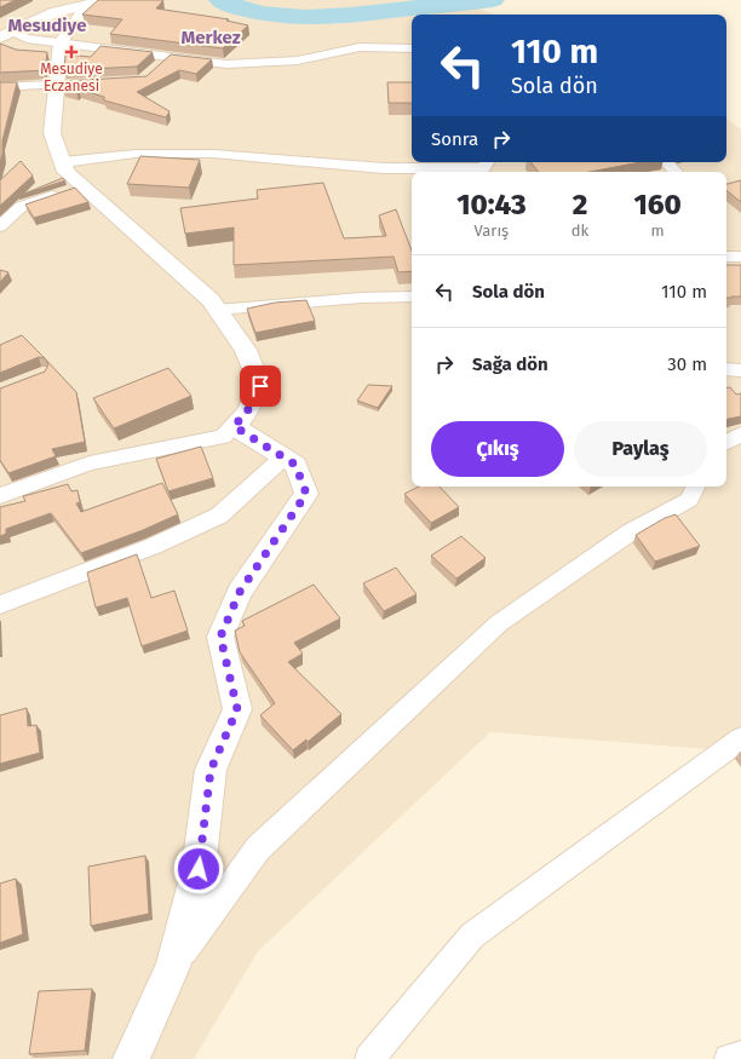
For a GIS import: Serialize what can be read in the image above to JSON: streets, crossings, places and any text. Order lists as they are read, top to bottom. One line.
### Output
{"districts":["Mesudiye","Merkez"],"places":{"health":["Mesudiye Eczanesi"]},"page":{"turn":["110 m","Sola dön"],"then":"Sonra","eta":["10:43","Varış","2","dk","160","m"],"list":[{"name":"Sola dön","value":"110 m"},{"name":"Sağa dön","value":"30 m"}],"buttons":["Çıkış","Paylaş"]}}
